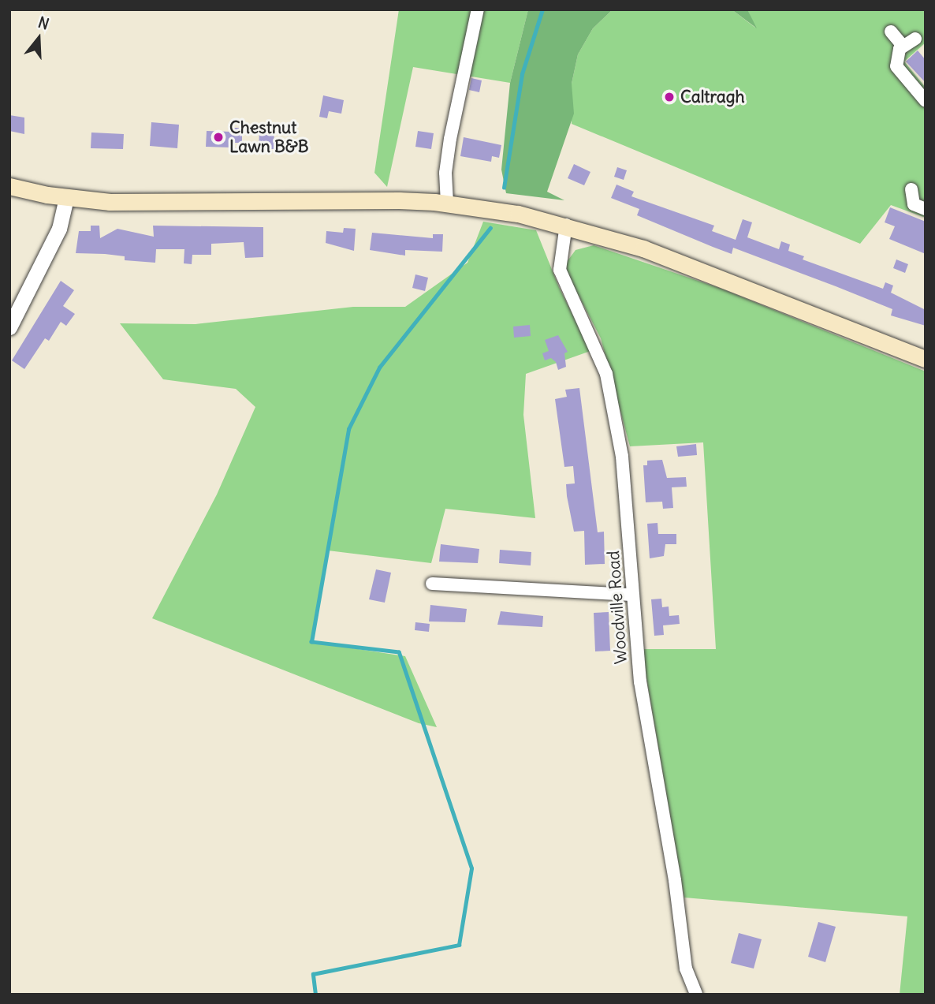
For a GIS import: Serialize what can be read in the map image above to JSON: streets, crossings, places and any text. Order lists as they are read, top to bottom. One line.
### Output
{"streets":{"street":["Woodville Road"]},"places":["Caltragh","Chestnut Lawn B&B"],"north":"top"}
